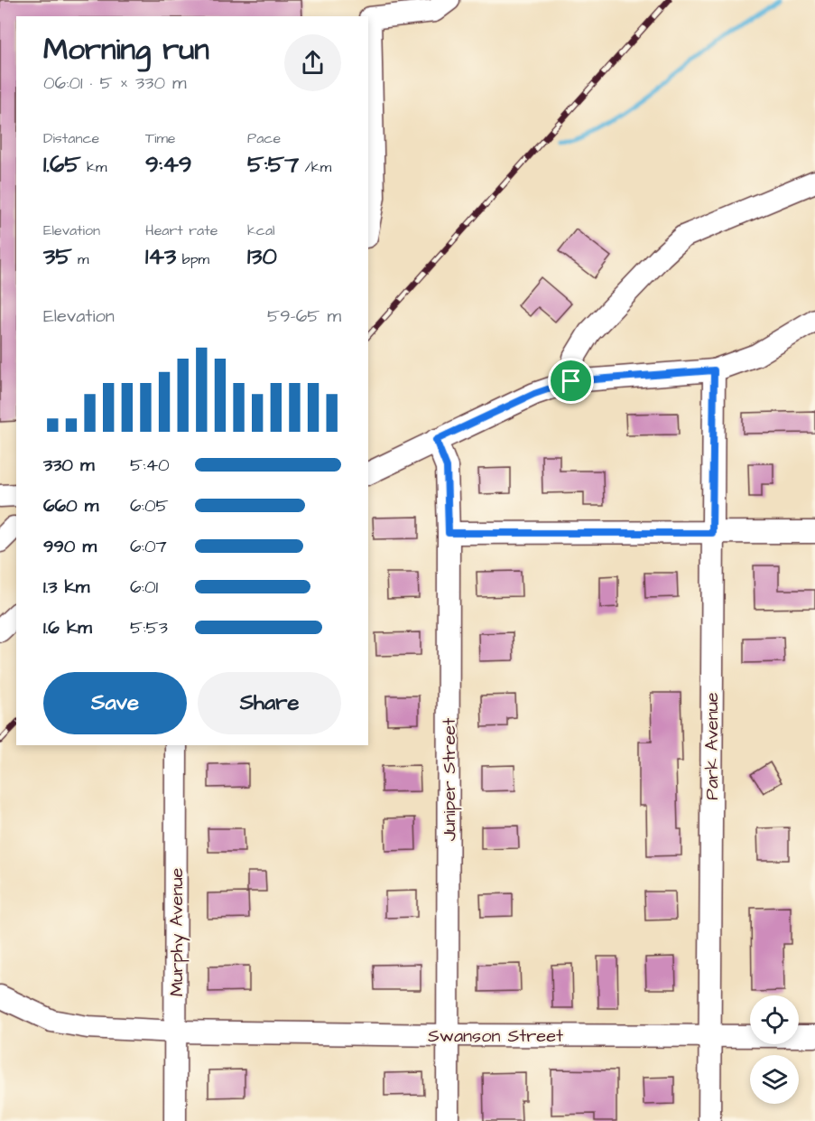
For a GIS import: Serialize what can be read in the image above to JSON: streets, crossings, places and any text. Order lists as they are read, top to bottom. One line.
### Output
{"streets":{"street":["Park Avenue","Juniper Street","Murphy Avenue","Swanson Street"]},"crossings":[["Park Avenue","Swanson Street"],["Juniper Street","Swanson Street"],["Murphy Avenue","Swanson Street"]],"page":{"heading":["Morning run","06:01 · 5 × 330 m"],"stats":[["Distance","1.65 km"],["Time","9:49"],["Pace","5:57 /km"],["Elevation","35 m"],["Heart rate","143 bpm"],["kcal","130"]],"chart":["Elevation","59–65 m"],"list":[{"name":"330 m","note":"5:40"},{"name":"660 m","note":"6:05"},{"name":"990 m","note":"6:07"},{"name":"1.3 km","note":"6:01"},{"name":"1.6 km","note":"5:53"}],"buttons":["Save","Share"]}}
